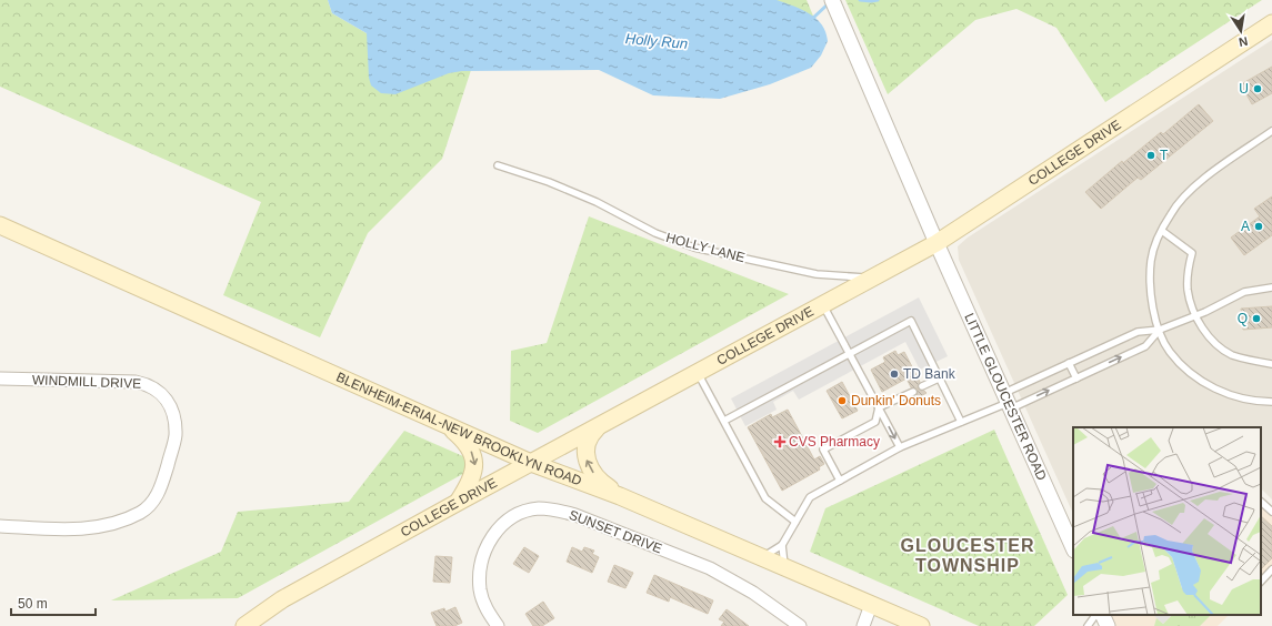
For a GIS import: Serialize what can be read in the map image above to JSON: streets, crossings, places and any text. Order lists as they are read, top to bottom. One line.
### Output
{"streets":{"main road":["COLLEGE DRIVE","BLENHEIM-ERIAL-NEW BROOKLYN ROAD"],"street":["WINDMILL DRIVE","LITTLE GLOUCESTER ROAD","SUNSET DRIVE"],"lane":["HOLLY LANE"]},"crossings":[["COLLEGE DRIVE","HOLLY LANE"],["COLLEGE DRIVE","LITTLE GLOUCESTER ROAD"],["COLLEGE DRIVE","BLENHEIM-ERIAL-NEW BROOKLYN ROAD"]],"districts":["GLOUCESTER TOWNSHIP"],"water":["Holly Run"],"places":{"other":["U","T","A","Q","TD Bank","Dunkin' Donuts"],"health":["CVS Pharmacy"]},"scale_bar":"50 m","north":"bottom"}
